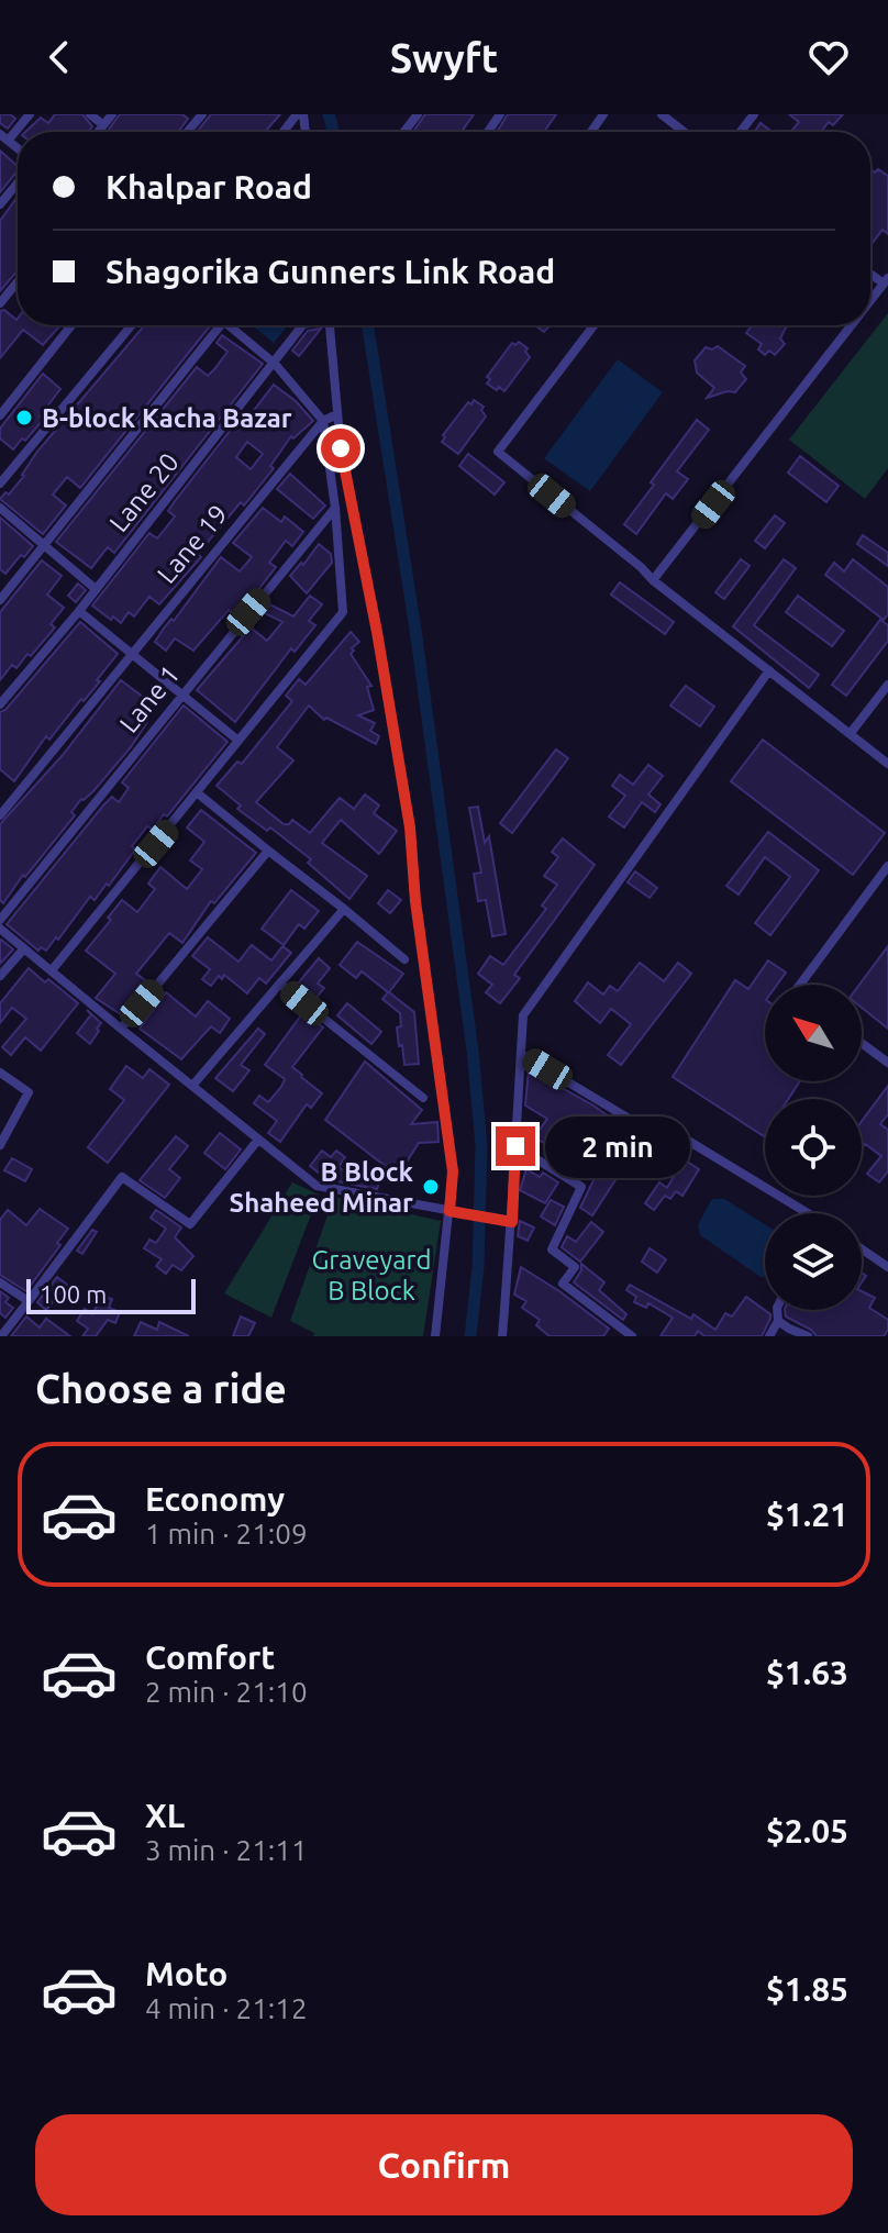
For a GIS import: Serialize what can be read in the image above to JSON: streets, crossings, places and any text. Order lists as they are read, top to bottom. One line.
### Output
{"streets":{"street":["Lane 20","Lane 19","Lane 1"]},"parks":["Graveyard B Block"],"places":["B-block Kacha Bazar","B Block Shaheed Minar"],"scale_bar":"100 m","north":"top left","page":{"header":"Swyft","banner":["Khalpar Road","Shagorika Gunners Link Road"],"bubble":"2 min","scale":"100 m","heading":"Choose a ride","list":[{"name":"Economy","note":"1 min · 21:09","value":"$1.21"},{"name":"Comfort","note":"2 min · 21:10","value":"$1.63"},{"name":"XL","note":"3 min · 21:11","value":"$2.05"},{"name":"Moto","note":"4 min · 21:12","value":"$1.85"}],"buttons":"Confirm"}}
